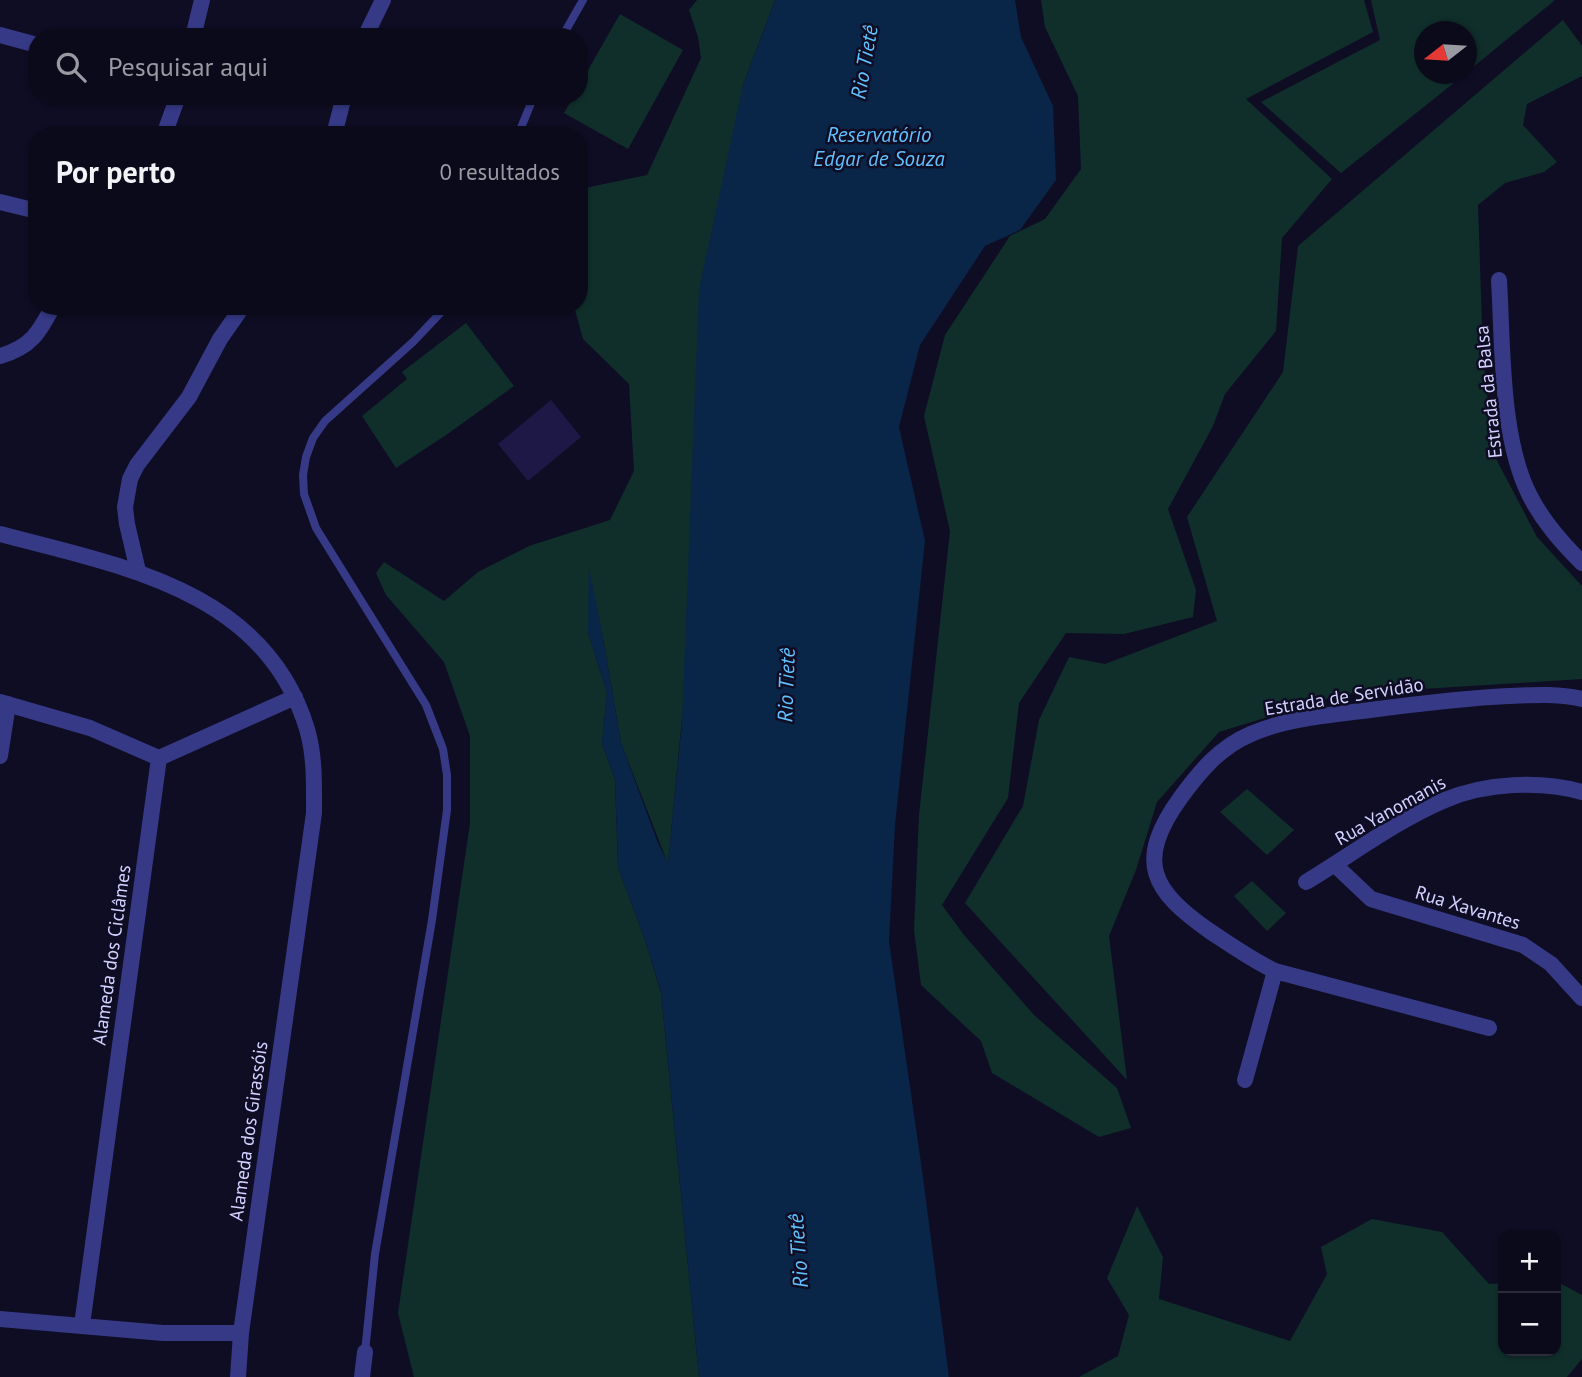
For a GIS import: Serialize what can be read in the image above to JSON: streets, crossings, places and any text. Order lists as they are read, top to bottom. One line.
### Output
{"streets":{"street":["Estrada da Balsa","Estrada de Servidão","Rua Yanomanis","Rua Xavantes","Alameda dos Ciclâmes","Alameda dos Girassóis"]},"crossings":[["Rua Yanomanis","Rua Xavantes"]],"water":["Rio Tietê","Reservatório Edgar de Souza"],"north":"left","page":{"search":"Pesquisar aqui","heading":["Por perto","0 resultados"],"map_buttons":["+","−"]}}
